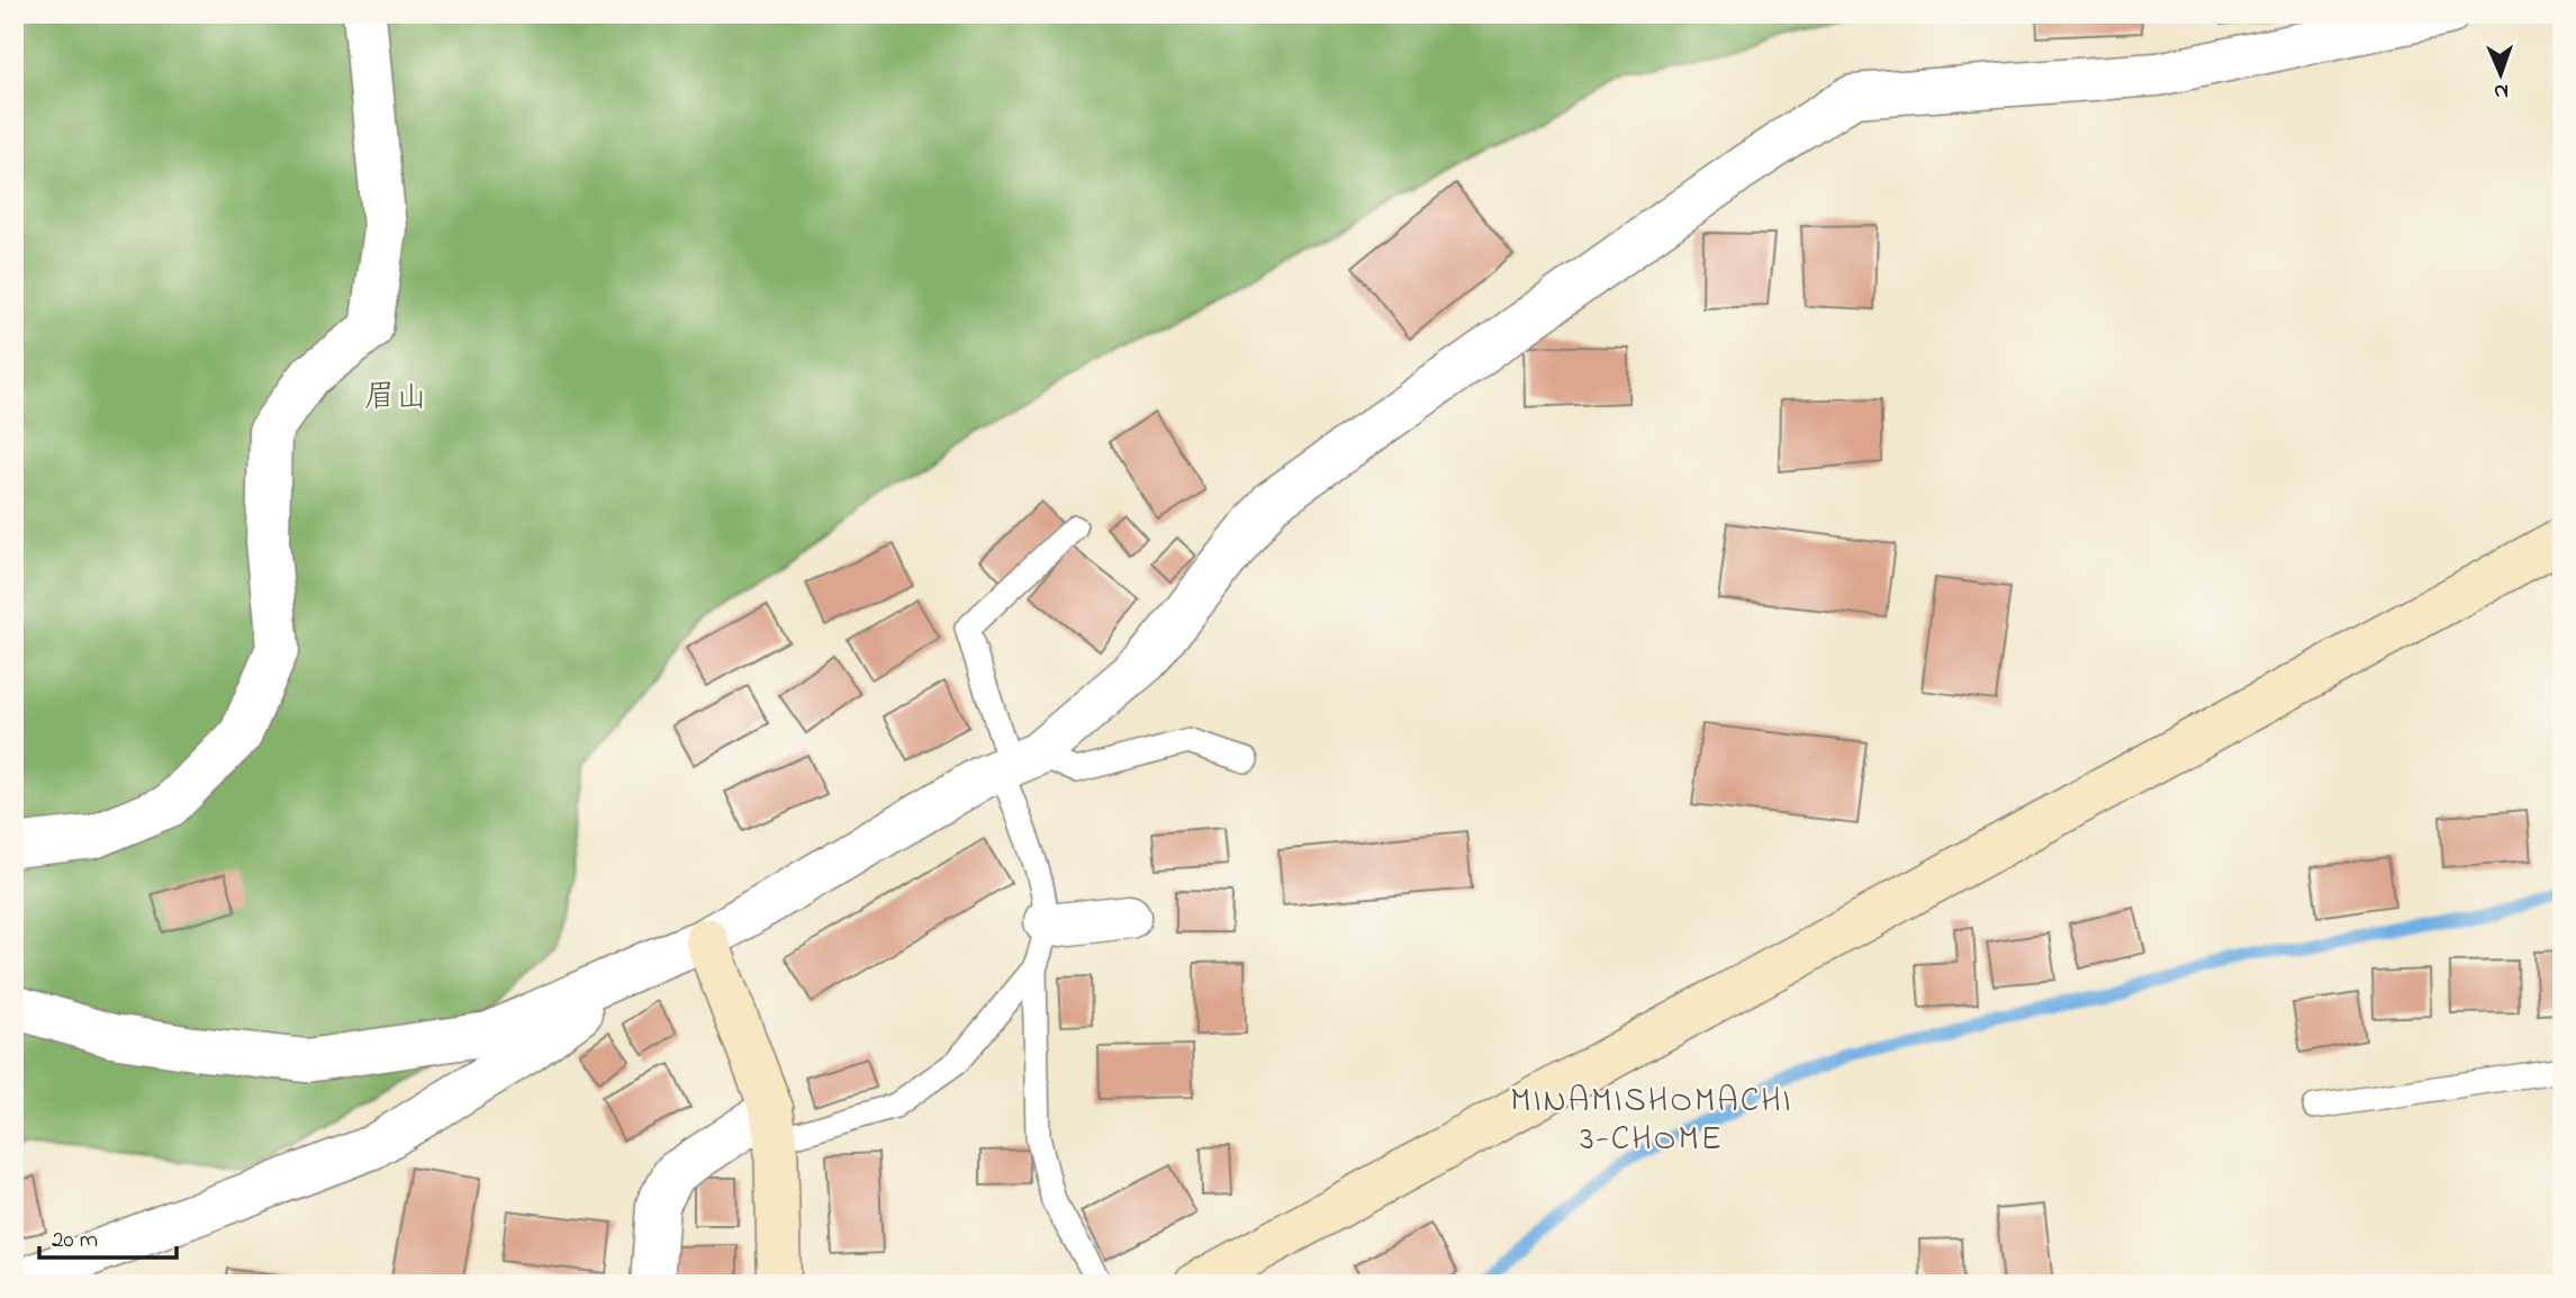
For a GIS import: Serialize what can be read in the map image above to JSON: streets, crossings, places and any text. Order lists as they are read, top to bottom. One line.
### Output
{"districts":["MINAMISHOMACHI 3-CHOME"],"parks":["眉山"],"scale_bar":"20 m","north":"bottom"}
